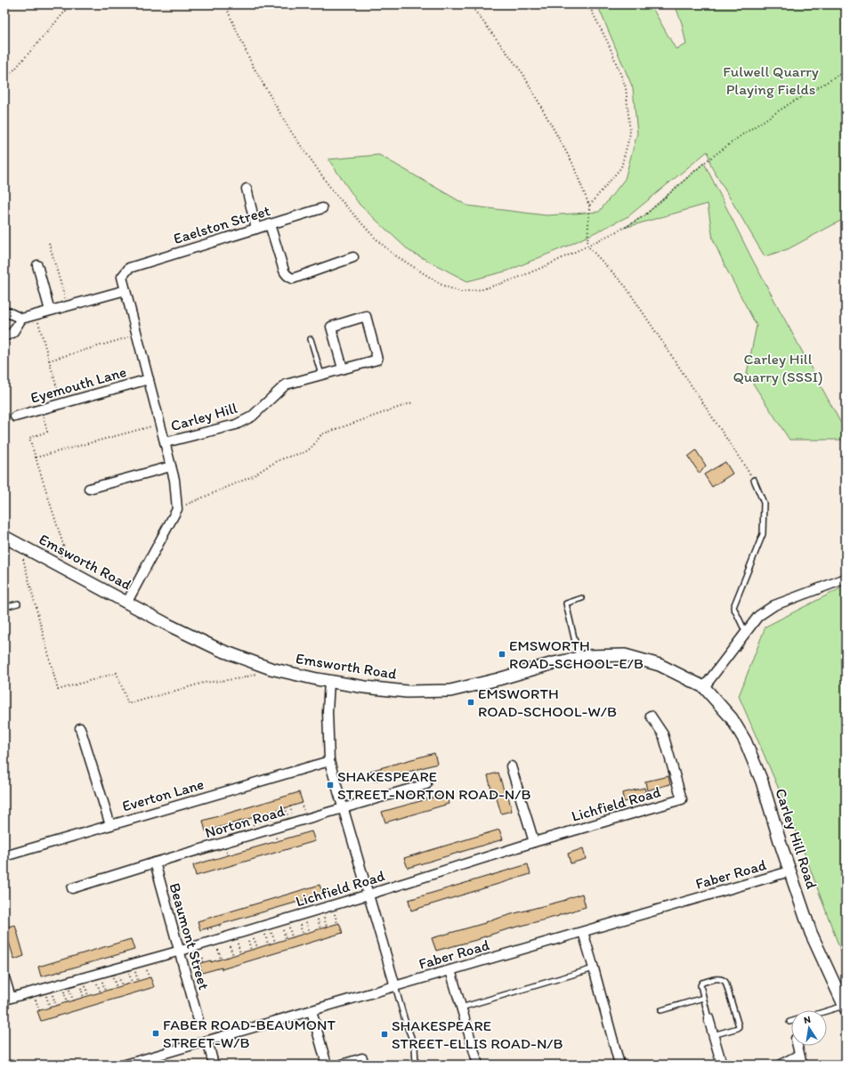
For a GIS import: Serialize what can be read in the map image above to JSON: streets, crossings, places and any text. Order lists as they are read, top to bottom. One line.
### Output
{"streets":{"street":["Eaelston Street","Eyemouth Lane","Carley Hill","Emsworth Road","Everton Lane","Lichfield Road","Norton Road","Carley Hill Road","Faber Road","Beaumont Street"]},"crossings":[["Eaelston Street","Eyemouth Lane"],["Eyemouth Lane","Carley Hill"],["Emsworth Road","Carley Hill Road"],["Lichfield Road","Beaumont Street"],["Norton Road","Beaumont Street"],["Carley Hill Road","Faber Road"]],"parks":["Fulwell Quarry Playing Fields","Carley Hill Quarry (SSSI)"],"places":{"transit":["EMSWORTH ROAD-SCHOOL-E/B","EMSWORTH ROAD-SCHOOL-W/B","SHAKESPEARE STREET-NORTON ROAD-N/B","FABER ROAD-BEAUMONT STREET-W/B","SHAKESPEARE STREET-ELLIS ROAD-N/B"]},"north":"top"}
